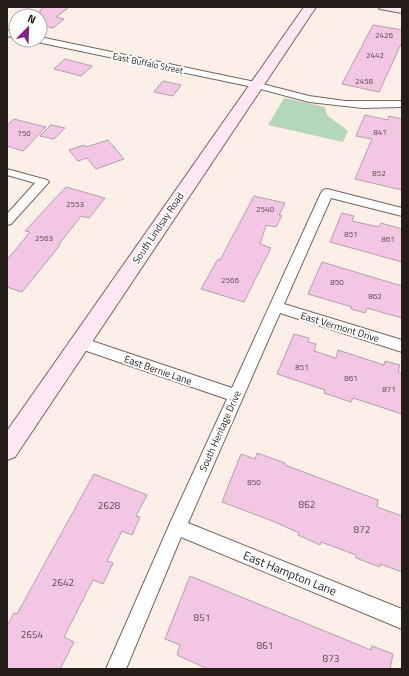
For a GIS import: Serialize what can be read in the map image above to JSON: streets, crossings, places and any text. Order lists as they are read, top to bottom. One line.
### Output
{"streets":{"main road":["South Lindsay Road"],"street":["East Buffalo Street","East Vermont Drive","East Bernie Lane","South Heritage Drive","East Hampton Lane"]},"crossings":[["East Buffalo Street","South Lindsay Road"],["South Lindsay Road","East Bernie Lane"],["East Vermont Drive","South Heritage Drive"],["East Bernie Lane","South Heritage Drive"],["South Heritage Drive","East Hampton Lane"]],"house_numbers":["2426","2442","2458","841","750","852","2553","2540","851","2563","861","2566","850","862","851","861","871","850","862","2628","872","2642","851","2654","861","873"],"north":"top right"}
